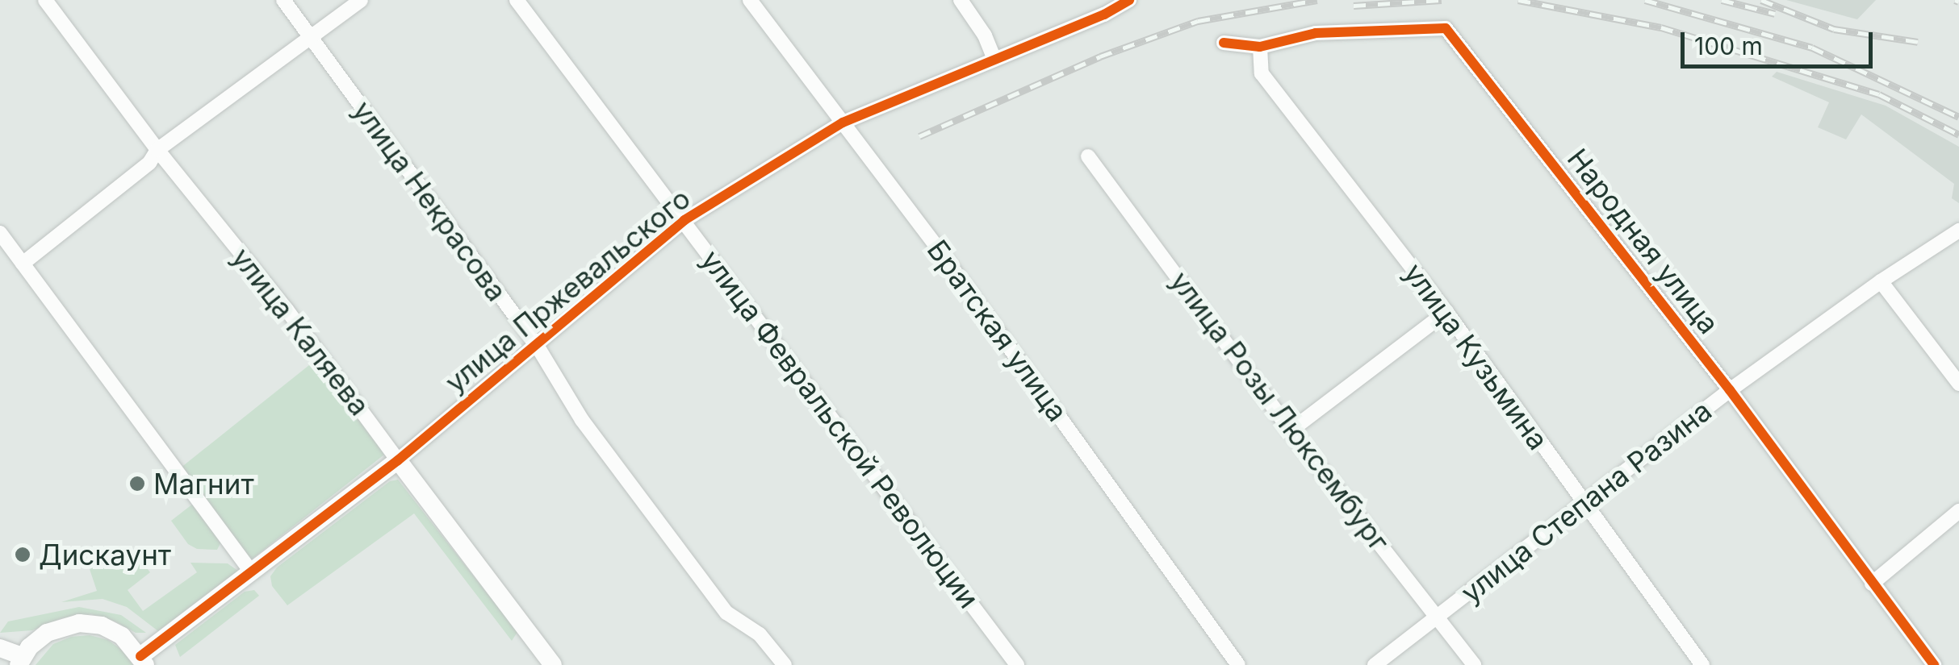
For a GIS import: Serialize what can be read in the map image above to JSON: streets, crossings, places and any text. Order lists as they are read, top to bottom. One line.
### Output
{"streets":{"street":["улица Некрасова","Народная улица","улица Пржевальского","Братская улица","улица Каляева","улица Кузьмина","улица Розы Люксембург","улица Февральской Революции","улица Степана Разина"]},"crossings":[["улица Некрасова","улица Пржевальского"],["Народная улица","улица Кузьмина"],["Народная улица","улица Степана Разина"],["улица Пржевальского","Братская улица"],["улица Пржевальского","улица Каляева"],["улица Пржевальского","улица Февральской Революции"],["улица Кузьмина","улица Степана Разина"],["улица Розы Люксембург","улица Степана Разина"]],"places":["Магнит","Дискаунт"],"scale_bar":"100 m"}
